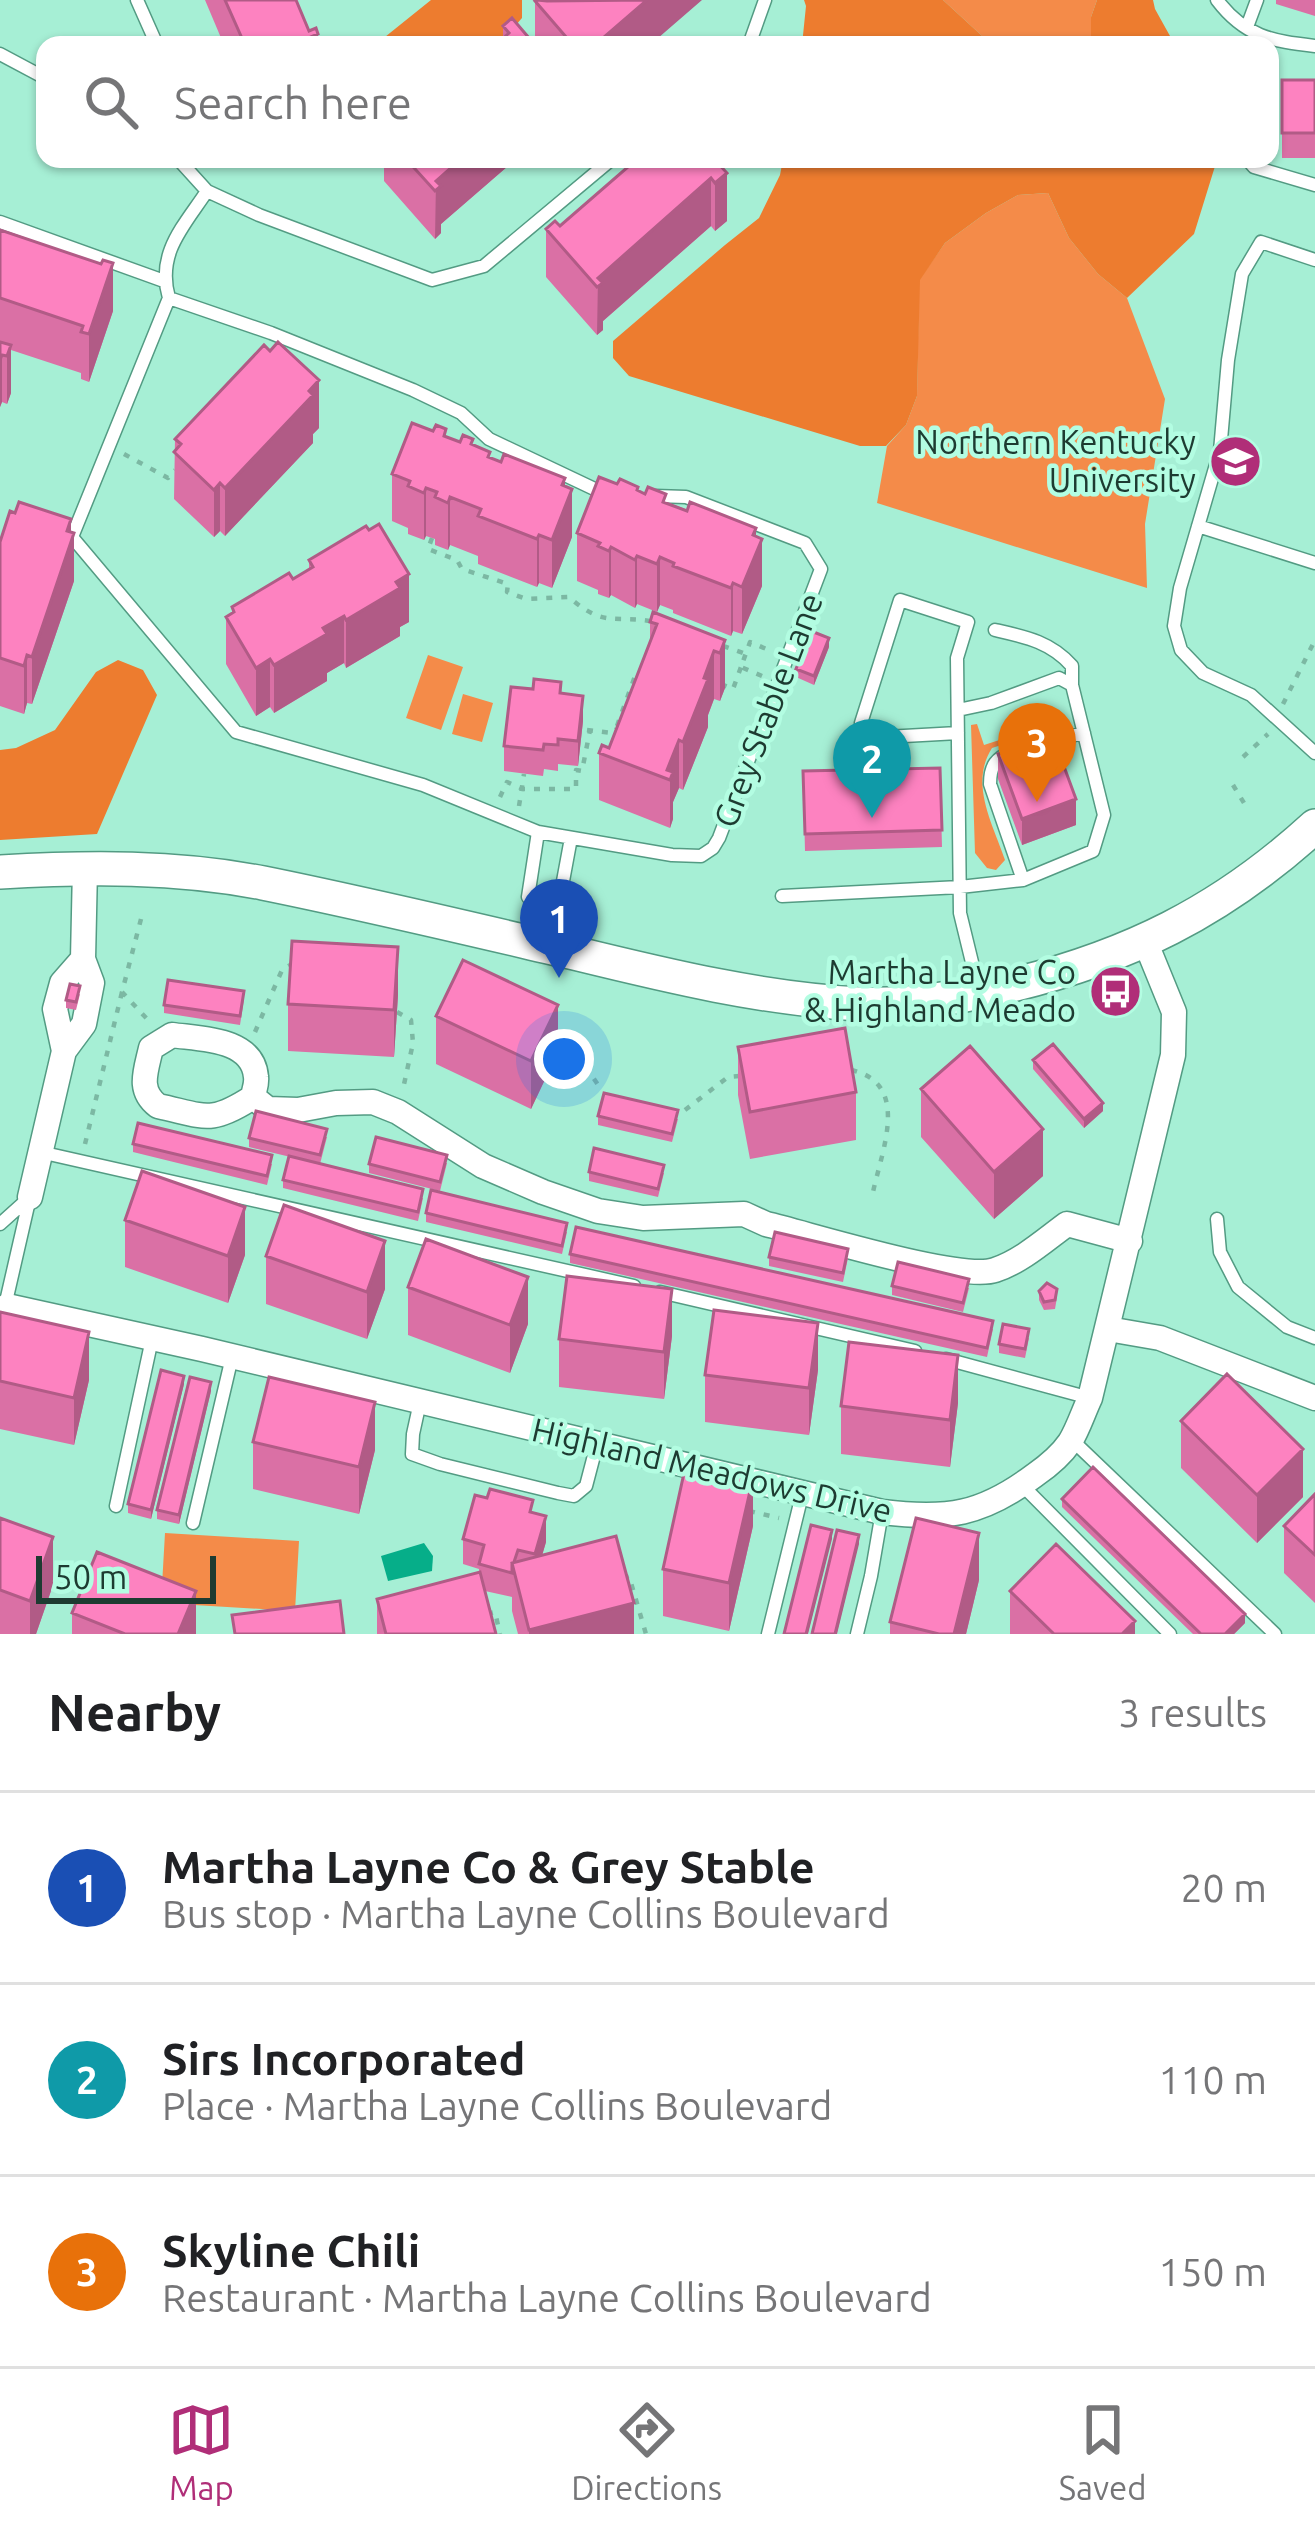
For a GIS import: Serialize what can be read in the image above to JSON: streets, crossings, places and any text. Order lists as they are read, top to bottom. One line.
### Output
{"streets":{"street":["Highland Meadows Drive"],"lane":["Grey Stable Lane"]},"places":{"school or university":["Northern Kentucky University"],"bus stop":["Martha Layne Co & Highland Meado"]},"scale_bar":"50 m","page":{"search":"Search here","pins":["3","2","1"],"scale":"50 m","heading":["Nearby","3 results"],"list":[{"mark":"1","name":"Martha Layne Co & Grey Stable","note":"Bus stop · Martha Layne Collins Boulevard","value":"20 m"},{"mark":"2","name":"Sirs Incorporated","note":"Place · Martha Layne Collins Boulevard","value":"110 m"},{"mark":"3","name":"Skyline Chili","note":"Restaurant · Martha Layne Collins Boulevard","value":"150 m"}],"nav":["Map","Directions","Saved"]}}
